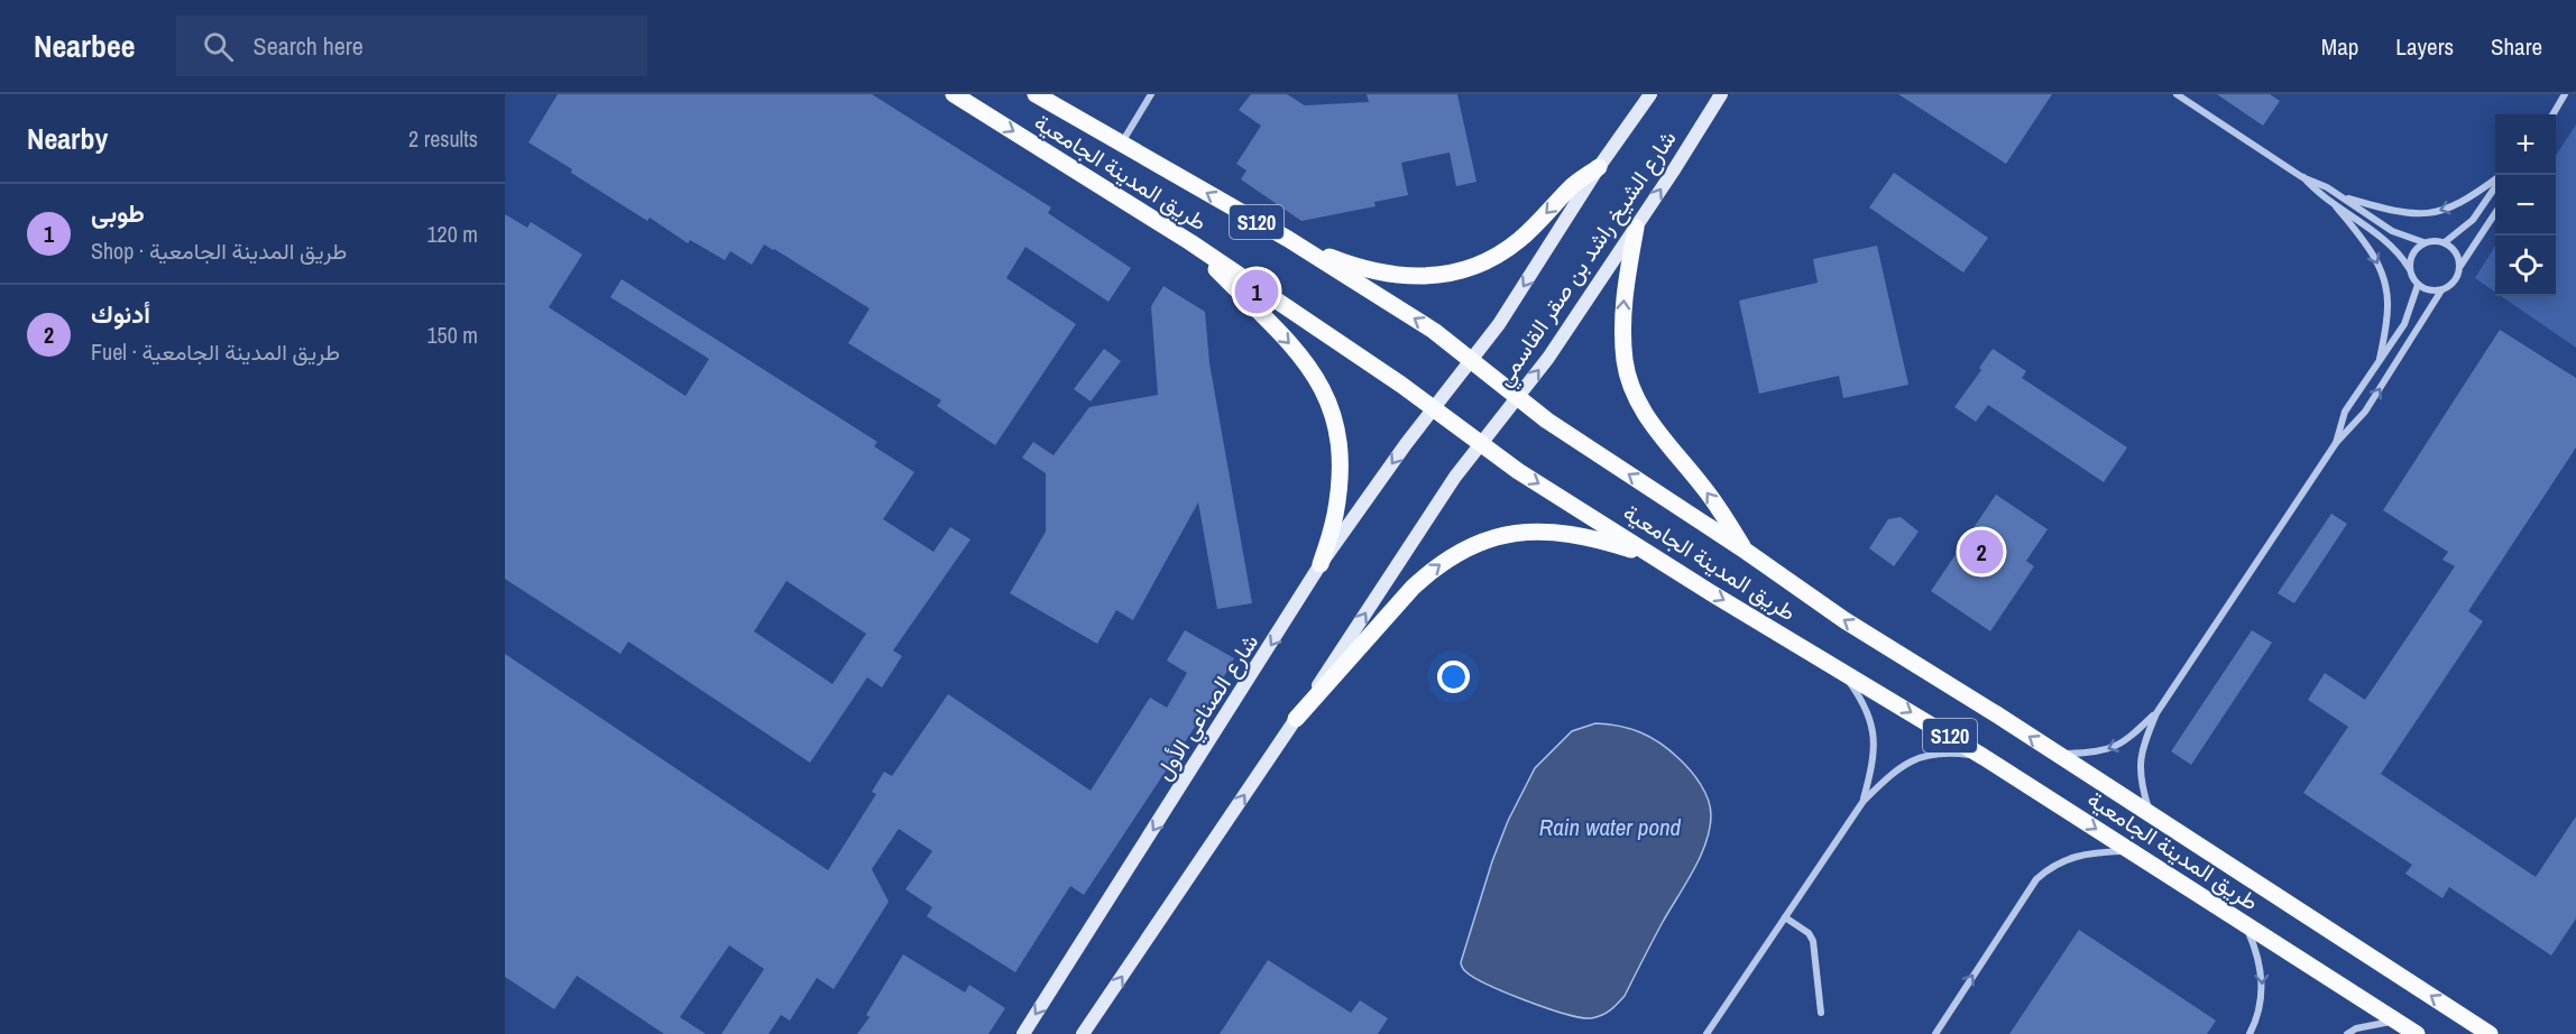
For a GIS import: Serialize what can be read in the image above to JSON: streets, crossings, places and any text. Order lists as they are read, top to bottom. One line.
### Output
{"streets":{"main road":["طريق المدينة الجامعية","S120","شارع الشيخ راشد بن صقر القاسمي","شارع الصناعي الأول"]},"crossings":[["طريق المدينة الجامعية","شارع الشيخ راشد بن صقر القاسمي"],["طريق المدينة الجامعية","شارع الصناعي الأول"],["شارع الشيخ راشد بن صقر القاسمي","شارع الصناعي الأول"]],"water":["Rain water pond"],"page":{"header":"Nearbee","search":"Search here","nav":["Map","Layers","Share"],"heading":["Nearby","2 results"],"map_buttons":["+","−"],"list":[{"mark":"1","name":"طوبى","note":"Shop · طريق المدينة الجامعية","value":"120 m"},{"mark":"2","name":"أدنوك","note":"Fuel · طريق المدينة الجامعية","value":"150 m"}],"pins":["1","2"]}}
